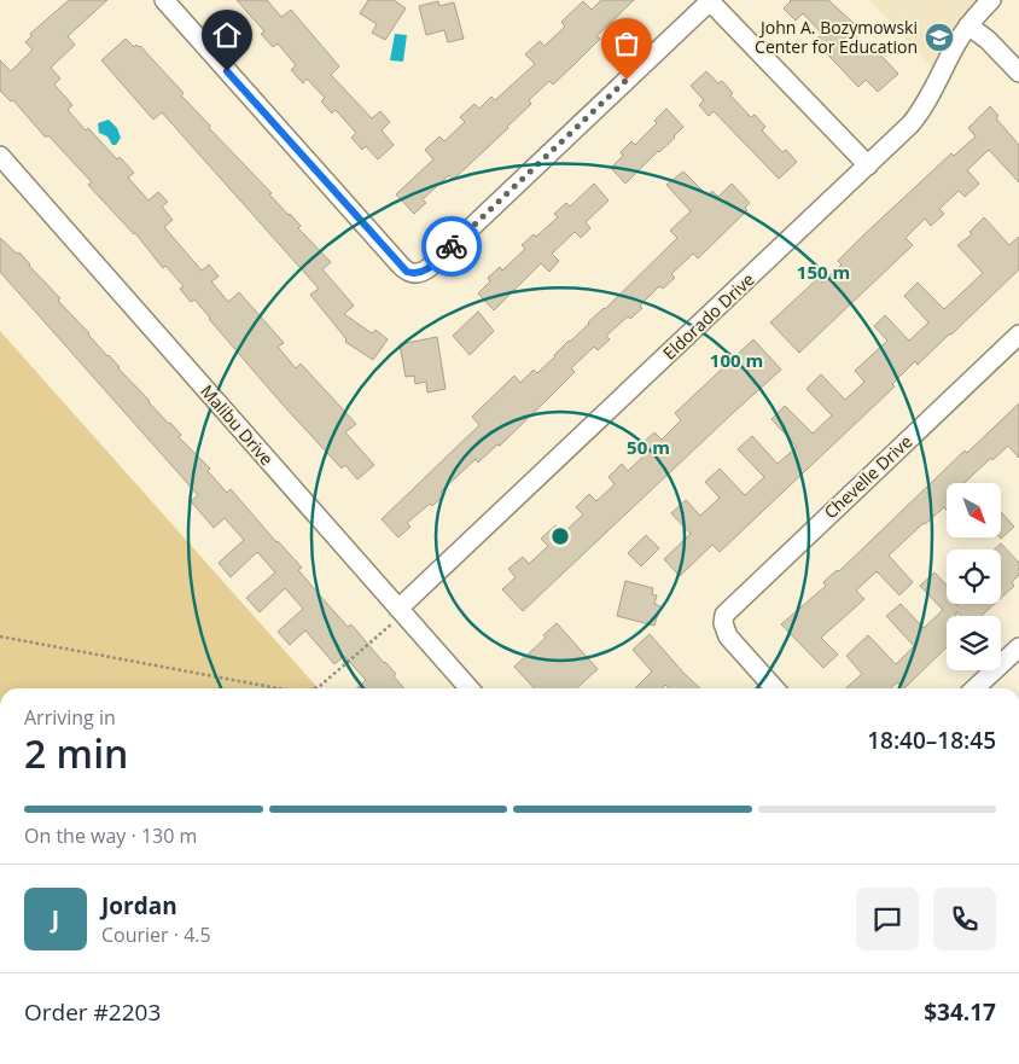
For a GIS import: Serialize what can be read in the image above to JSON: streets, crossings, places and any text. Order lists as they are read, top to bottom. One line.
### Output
{"streets":{"street":["Eldorado Drive","Malibu Drive","Chevelle Drive"]},"crossings":[["Eldorado Drive","Malibu Drive"]],"places":{"school or university":["John A. Bozymowski Center for Education"]},"north":"bottom right","page":{"heading":["2 min","Arriving in","18:40–18:45"],"panel":["Jordan","Courier · 4.5","Order #2203","$34.17"],"bar":"On the way · 130 m","round":"J"},"rings":["150 m","100 m","50 m"]}
